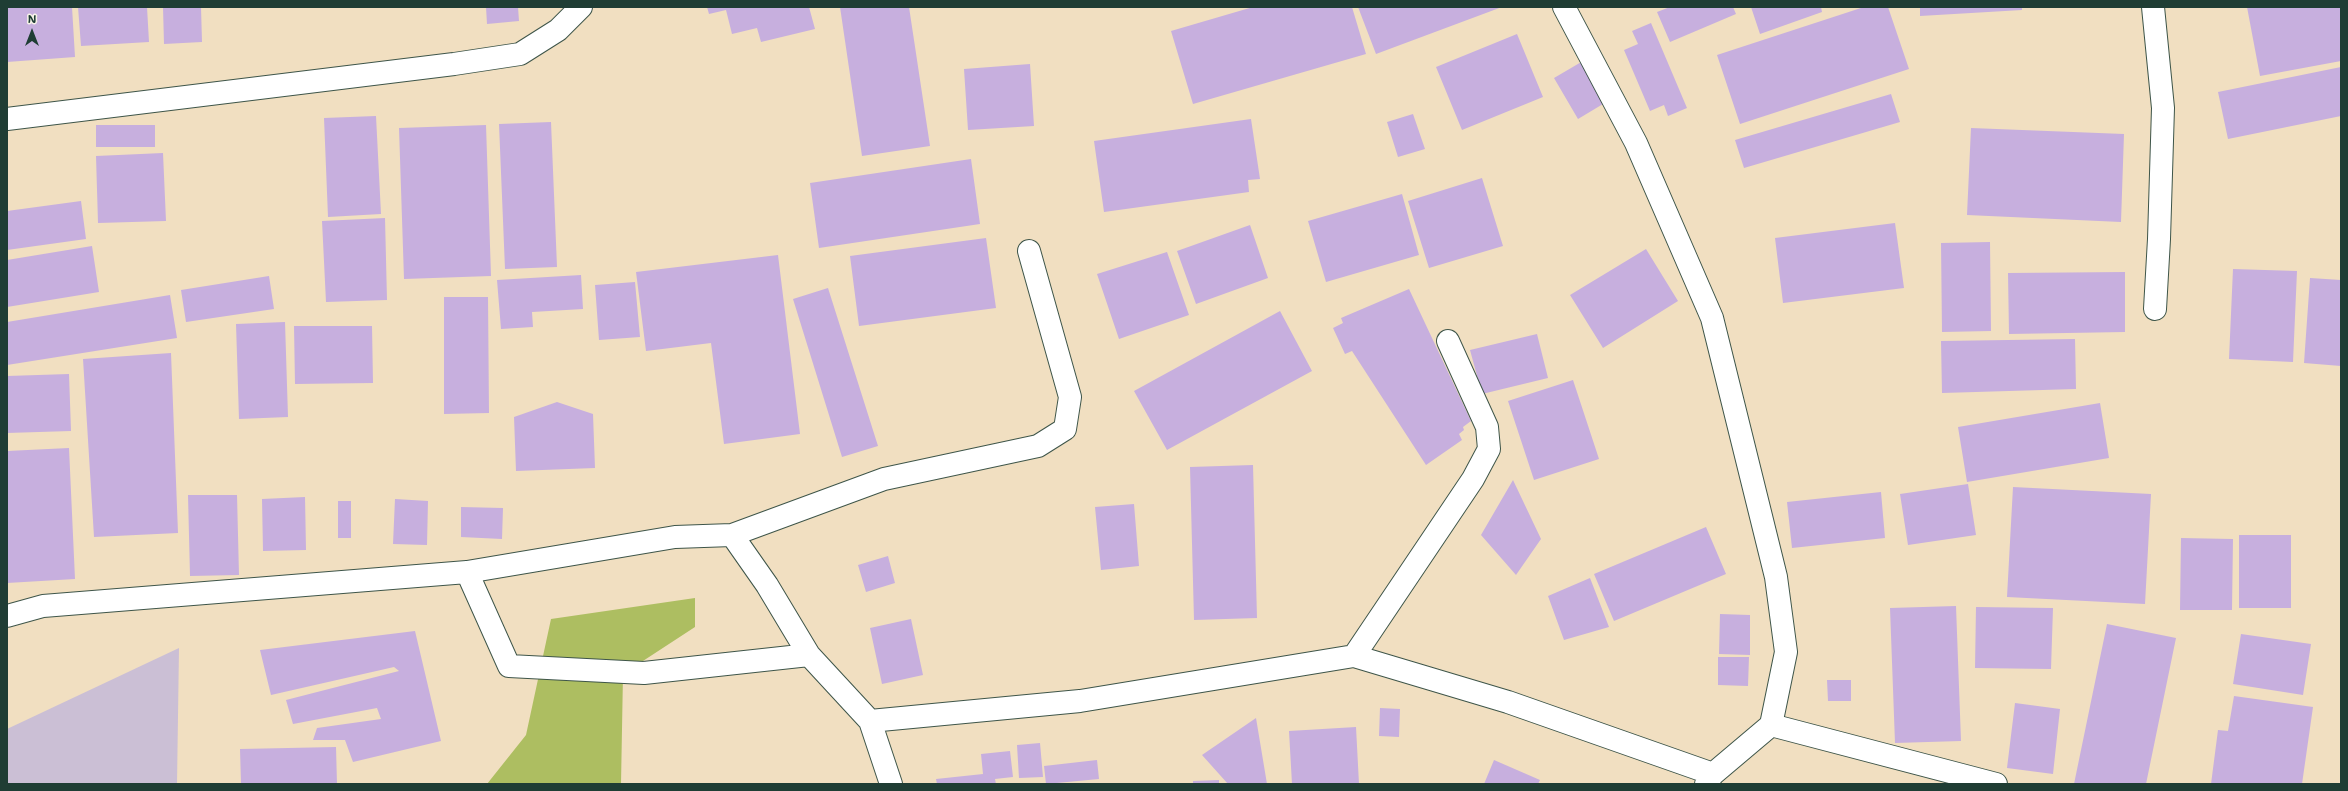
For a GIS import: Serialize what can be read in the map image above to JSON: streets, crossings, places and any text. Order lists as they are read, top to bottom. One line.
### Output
{"north":"top"}
